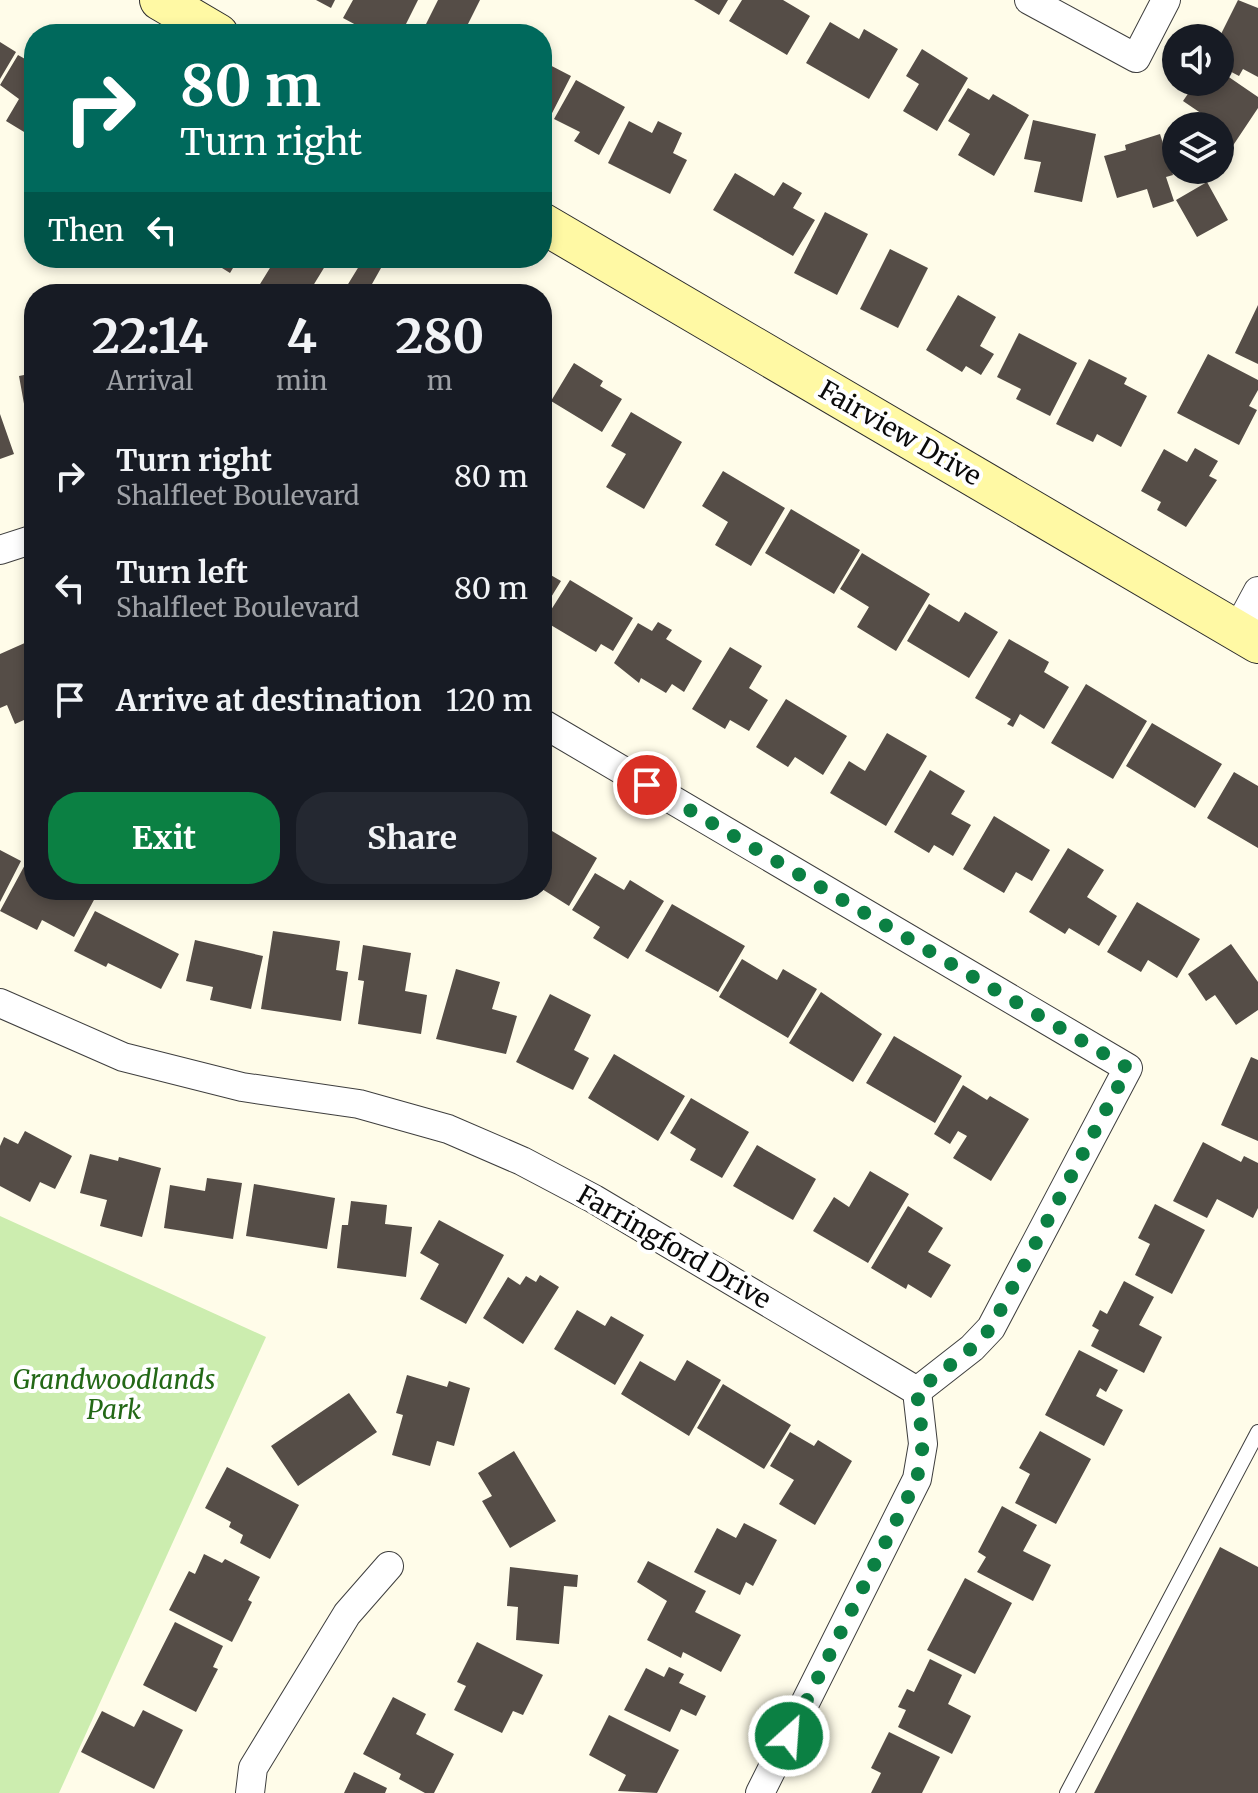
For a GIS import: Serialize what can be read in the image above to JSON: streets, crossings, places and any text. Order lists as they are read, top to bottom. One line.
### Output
{"streets":{"main road":["Fairview Drive"],"street":["Farringford Drive"]},"parks":["Grandwoodlands Park"],"page":{"turn":["80 m","Turn right"],"then":"Then","eta":["22:14","Arrival","4","min","280","m"],"list":[{"name":"Turn right","note":"Shalfleet Boulevard","value":"80 m"},{"name":"Turn left","note":"Shalfleet Boulevard","value":"80 m"},{"name":"Arrive at destination","value":"120 m"}],"buttons":["Exit","Share"]}}
